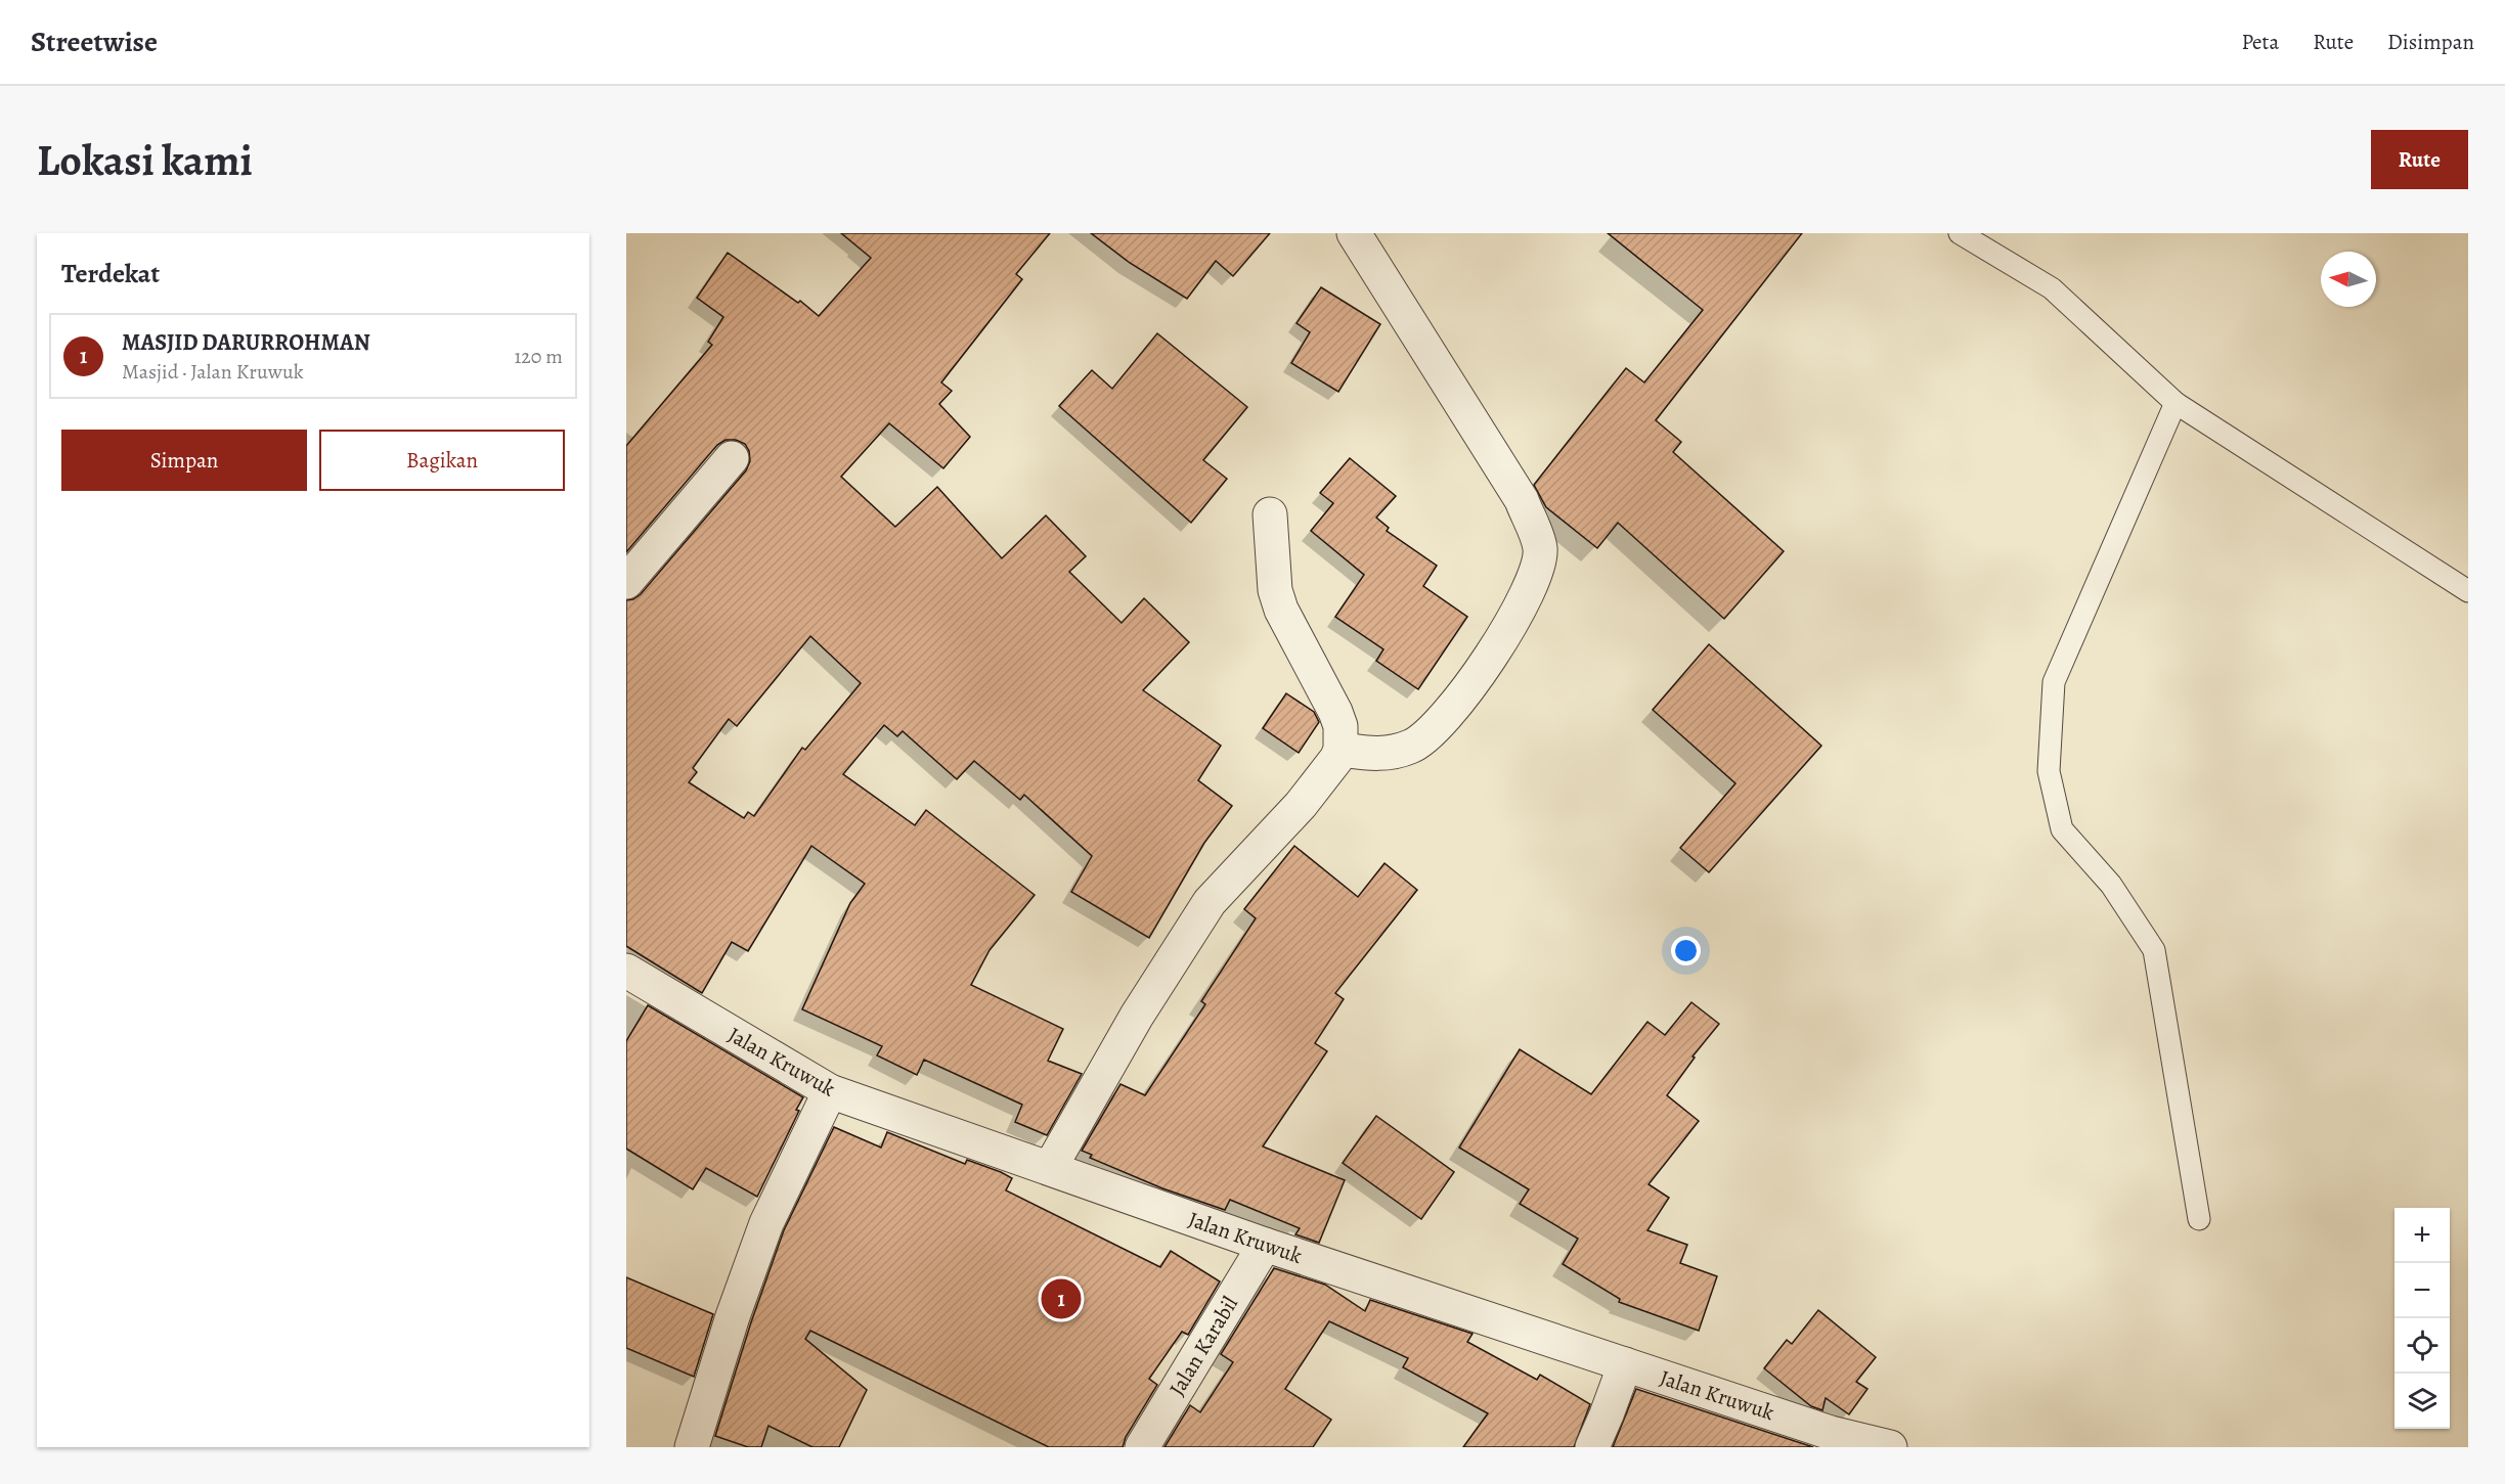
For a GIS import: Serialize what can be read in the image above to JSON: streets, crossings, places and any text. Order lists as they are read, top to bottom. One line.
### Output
{"streets":{"street":["Jalan Kruwuk","Jalan Karabil"]},"crossings":[["Jalan Kruwuk","Jalan Karabil"]],"north":"left","page":{"header":"Streetwise","nav":["Peta","Rute","Disimpan"],"buttons":["Rute",["Simpan","Bagikan"]],"title":"Lokasi kami","heading":"Terdekat","list":[{"mark":"1","name":"MASJID DARURROHMAN","note":"Masjid · Jalan Kruwuk","value":"120 m"}],"map_buttons":["+","−"],"pins":"1"}}
